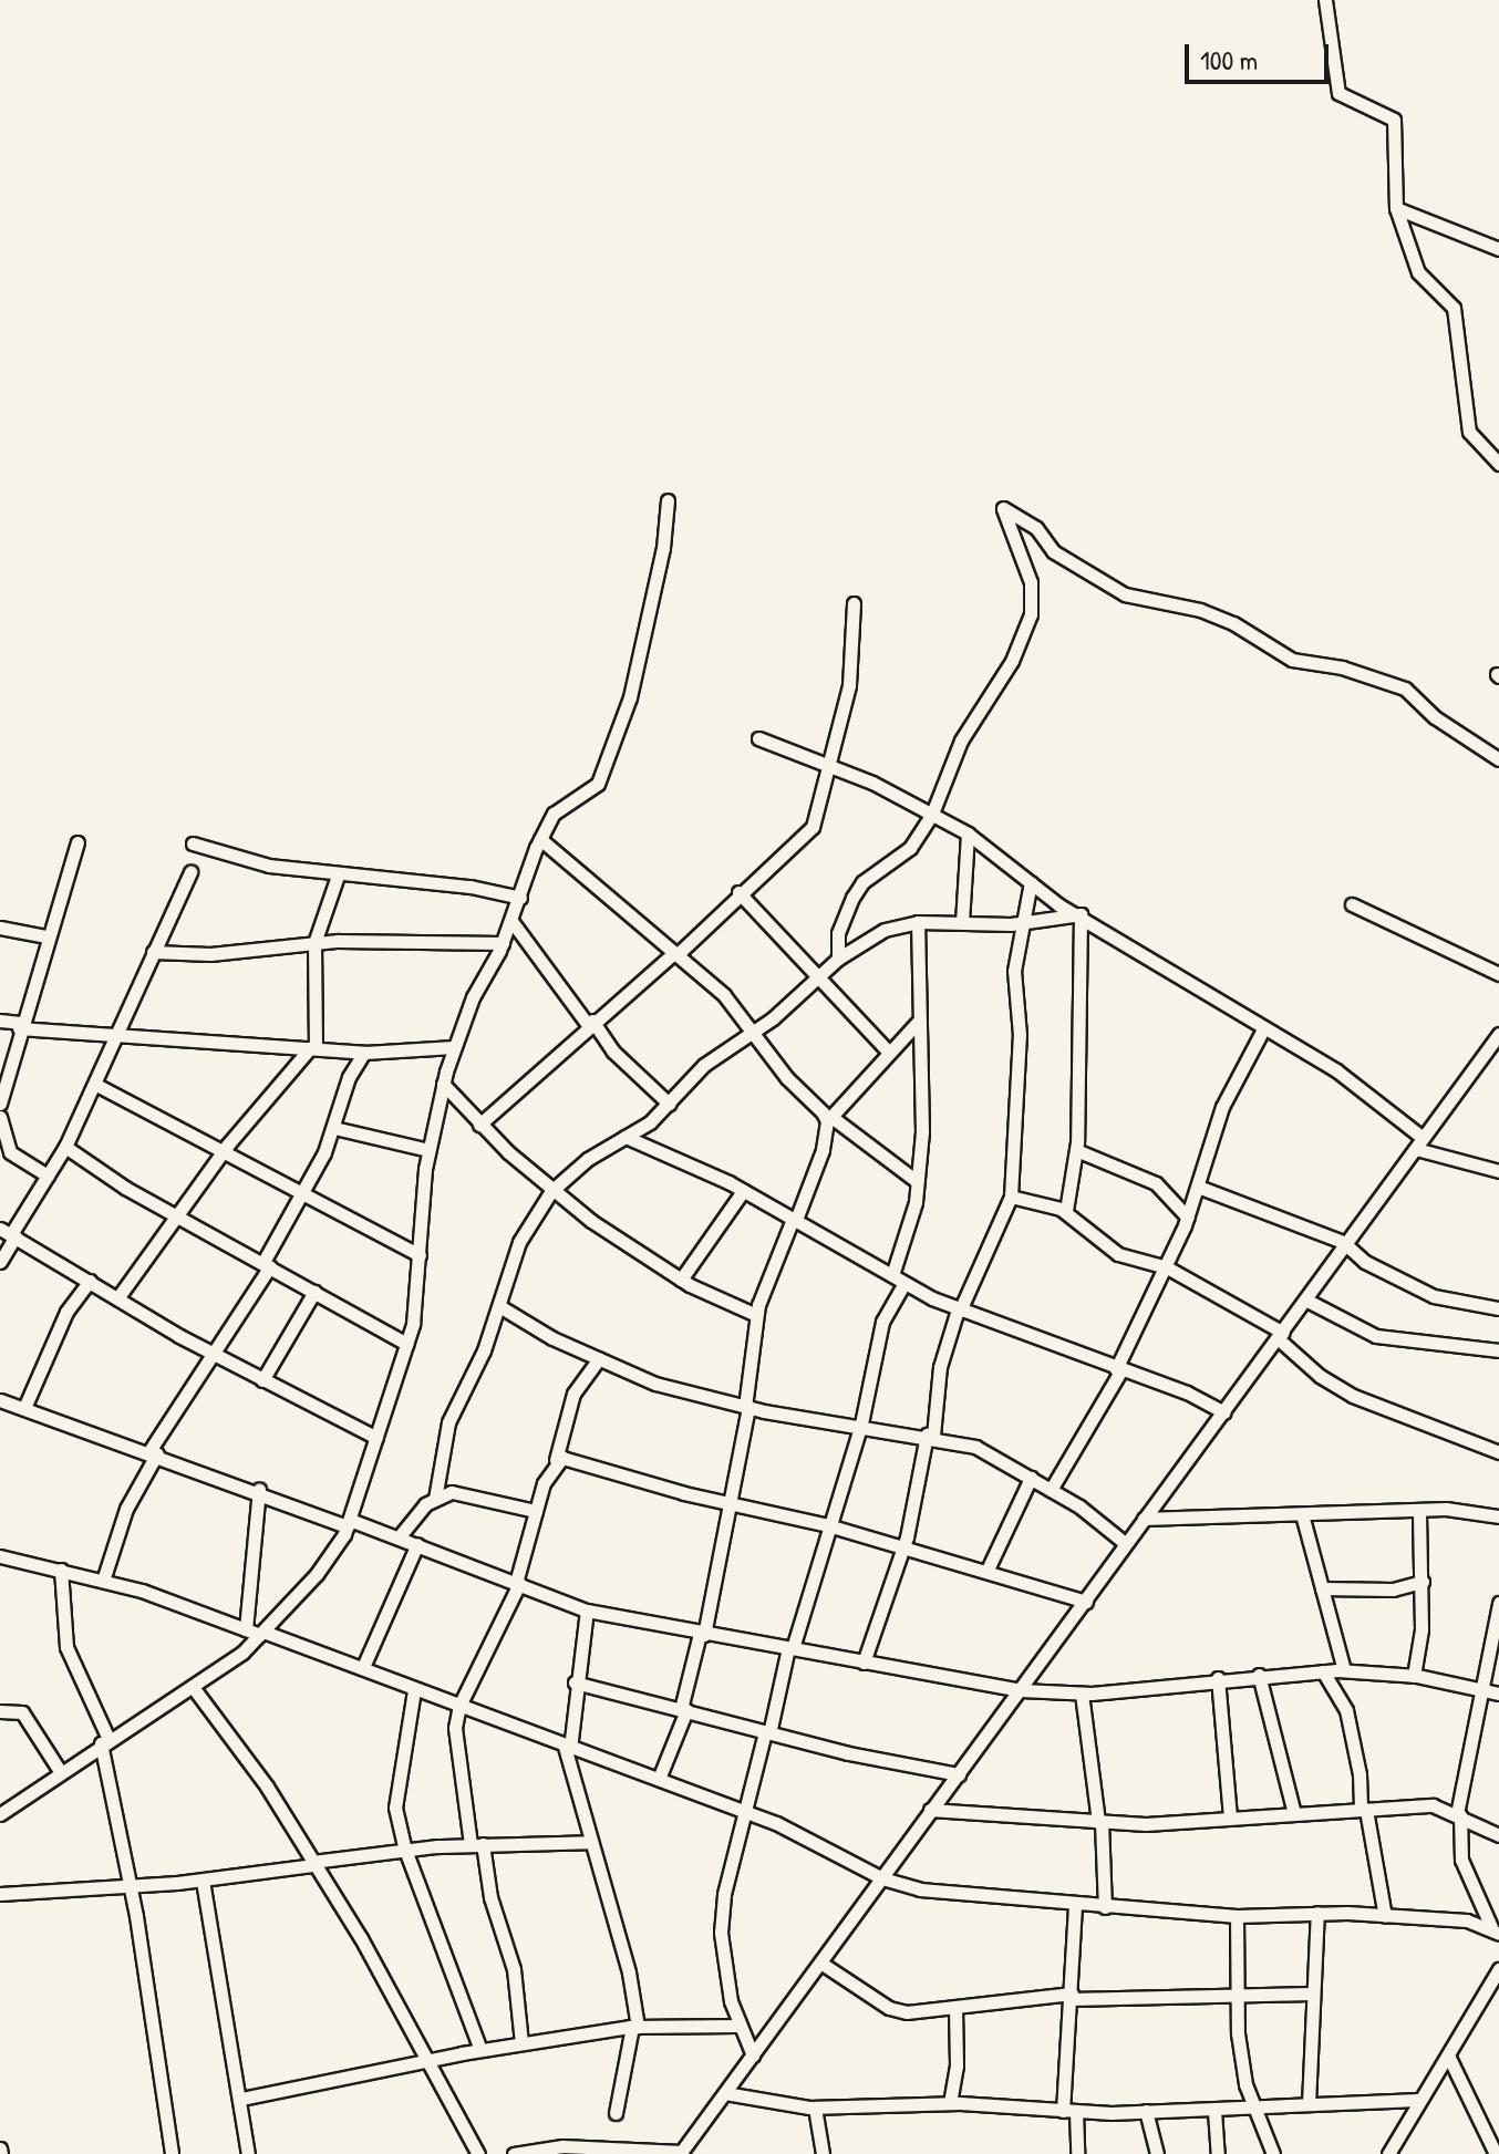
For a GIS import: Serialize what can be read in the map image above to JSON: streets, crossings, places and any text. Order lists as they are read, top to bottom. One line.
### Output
{"scale_bar":"100 m"}
